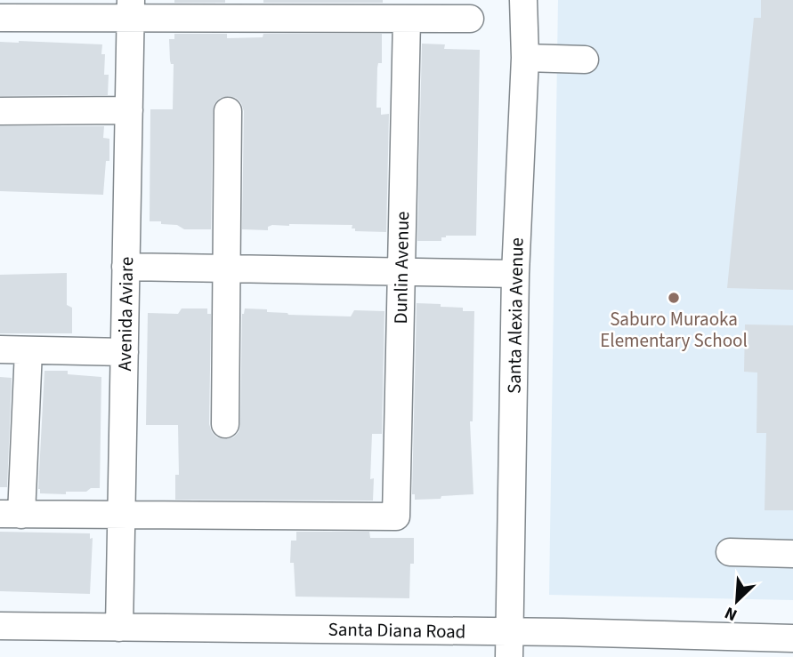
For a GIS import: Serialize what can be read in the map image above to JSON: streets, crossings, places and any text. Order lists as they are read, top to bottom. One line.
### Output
{"streets":{"street":["Dunlin Avenue","Avenida Aviare","Santa Alexia Avenue","Santa Diana Road"]},"crossings":[["Dunlin Avenue","Avenida Aviare"],["Avenida Aviare","Santa Diana Road"],["Santa Alexia Avenue","Santa Diana Road"]],"places":["Saburo Muraoka Elementary School"],"north":"bottom left"}
